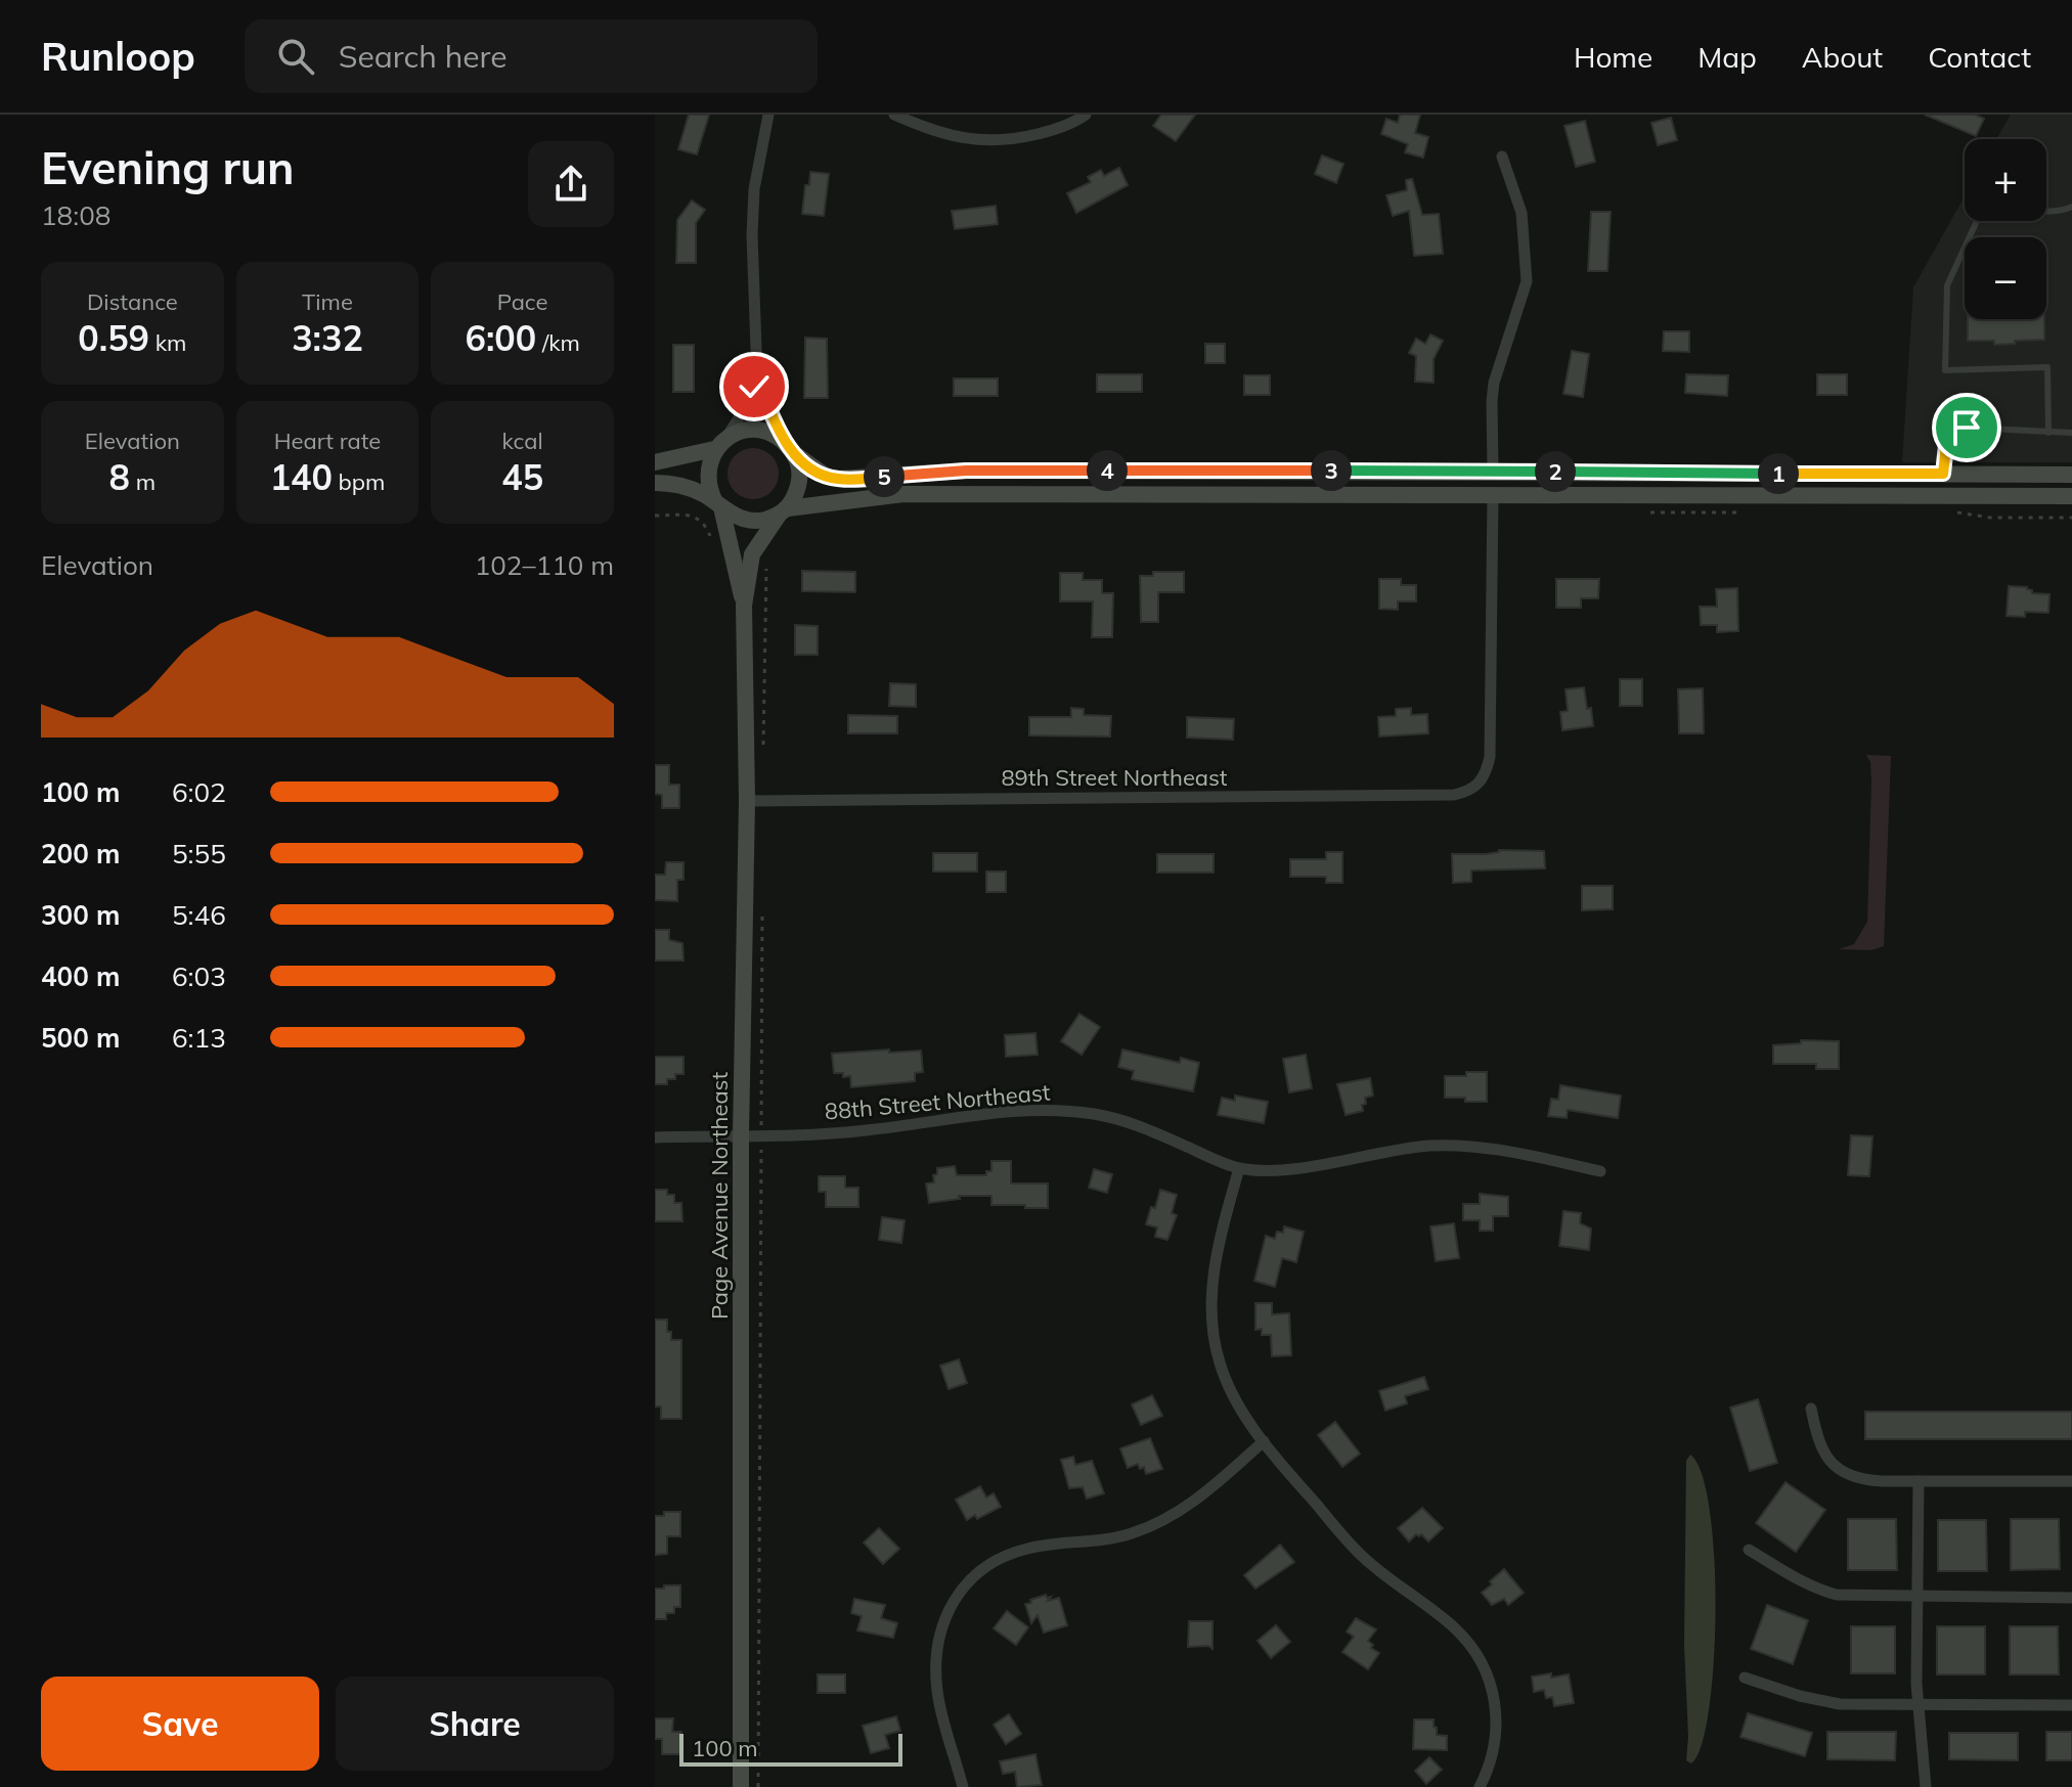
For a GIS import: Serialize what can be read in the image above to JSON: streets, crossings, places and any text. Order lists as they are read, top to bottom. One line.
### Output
{"streets":{"main road":["Page Avenue Northeast"],"street":["89th Street Northeast","88th Street Northeast"]},"crossings":[["89th Street Northeast","Page Avenue Northeast"],["88th Street Northeast","Page Avenue Northeast"]],"scale_bar":"100 m","page":{"header":"Runloop","search":"Search here","nav":["Home","Map","About","Contact"],"heading":["Evening run","18:08"],"map_buttons":["+","−"],"stats":[["Distance","0.59 km"],["Time","3:32"],["Pace","6:00 /km"],["Elevation","8 m"],["Heart rate","140 bpm"],["kcal","45"]],"pins":["3","4","2","1","5"],"chart":["Elevation","102–110 m"],"list":[{"name":"100 m","note":"6:02"},{"name":"200 m","note":"5:55"},{"name":"300 m","note":"5:46"},{"name":"400 m","note":"6:03"},{"name":"500 m","note":"6:13"}],"buttons":["Save","Share"],"scale":"100 m"}}
